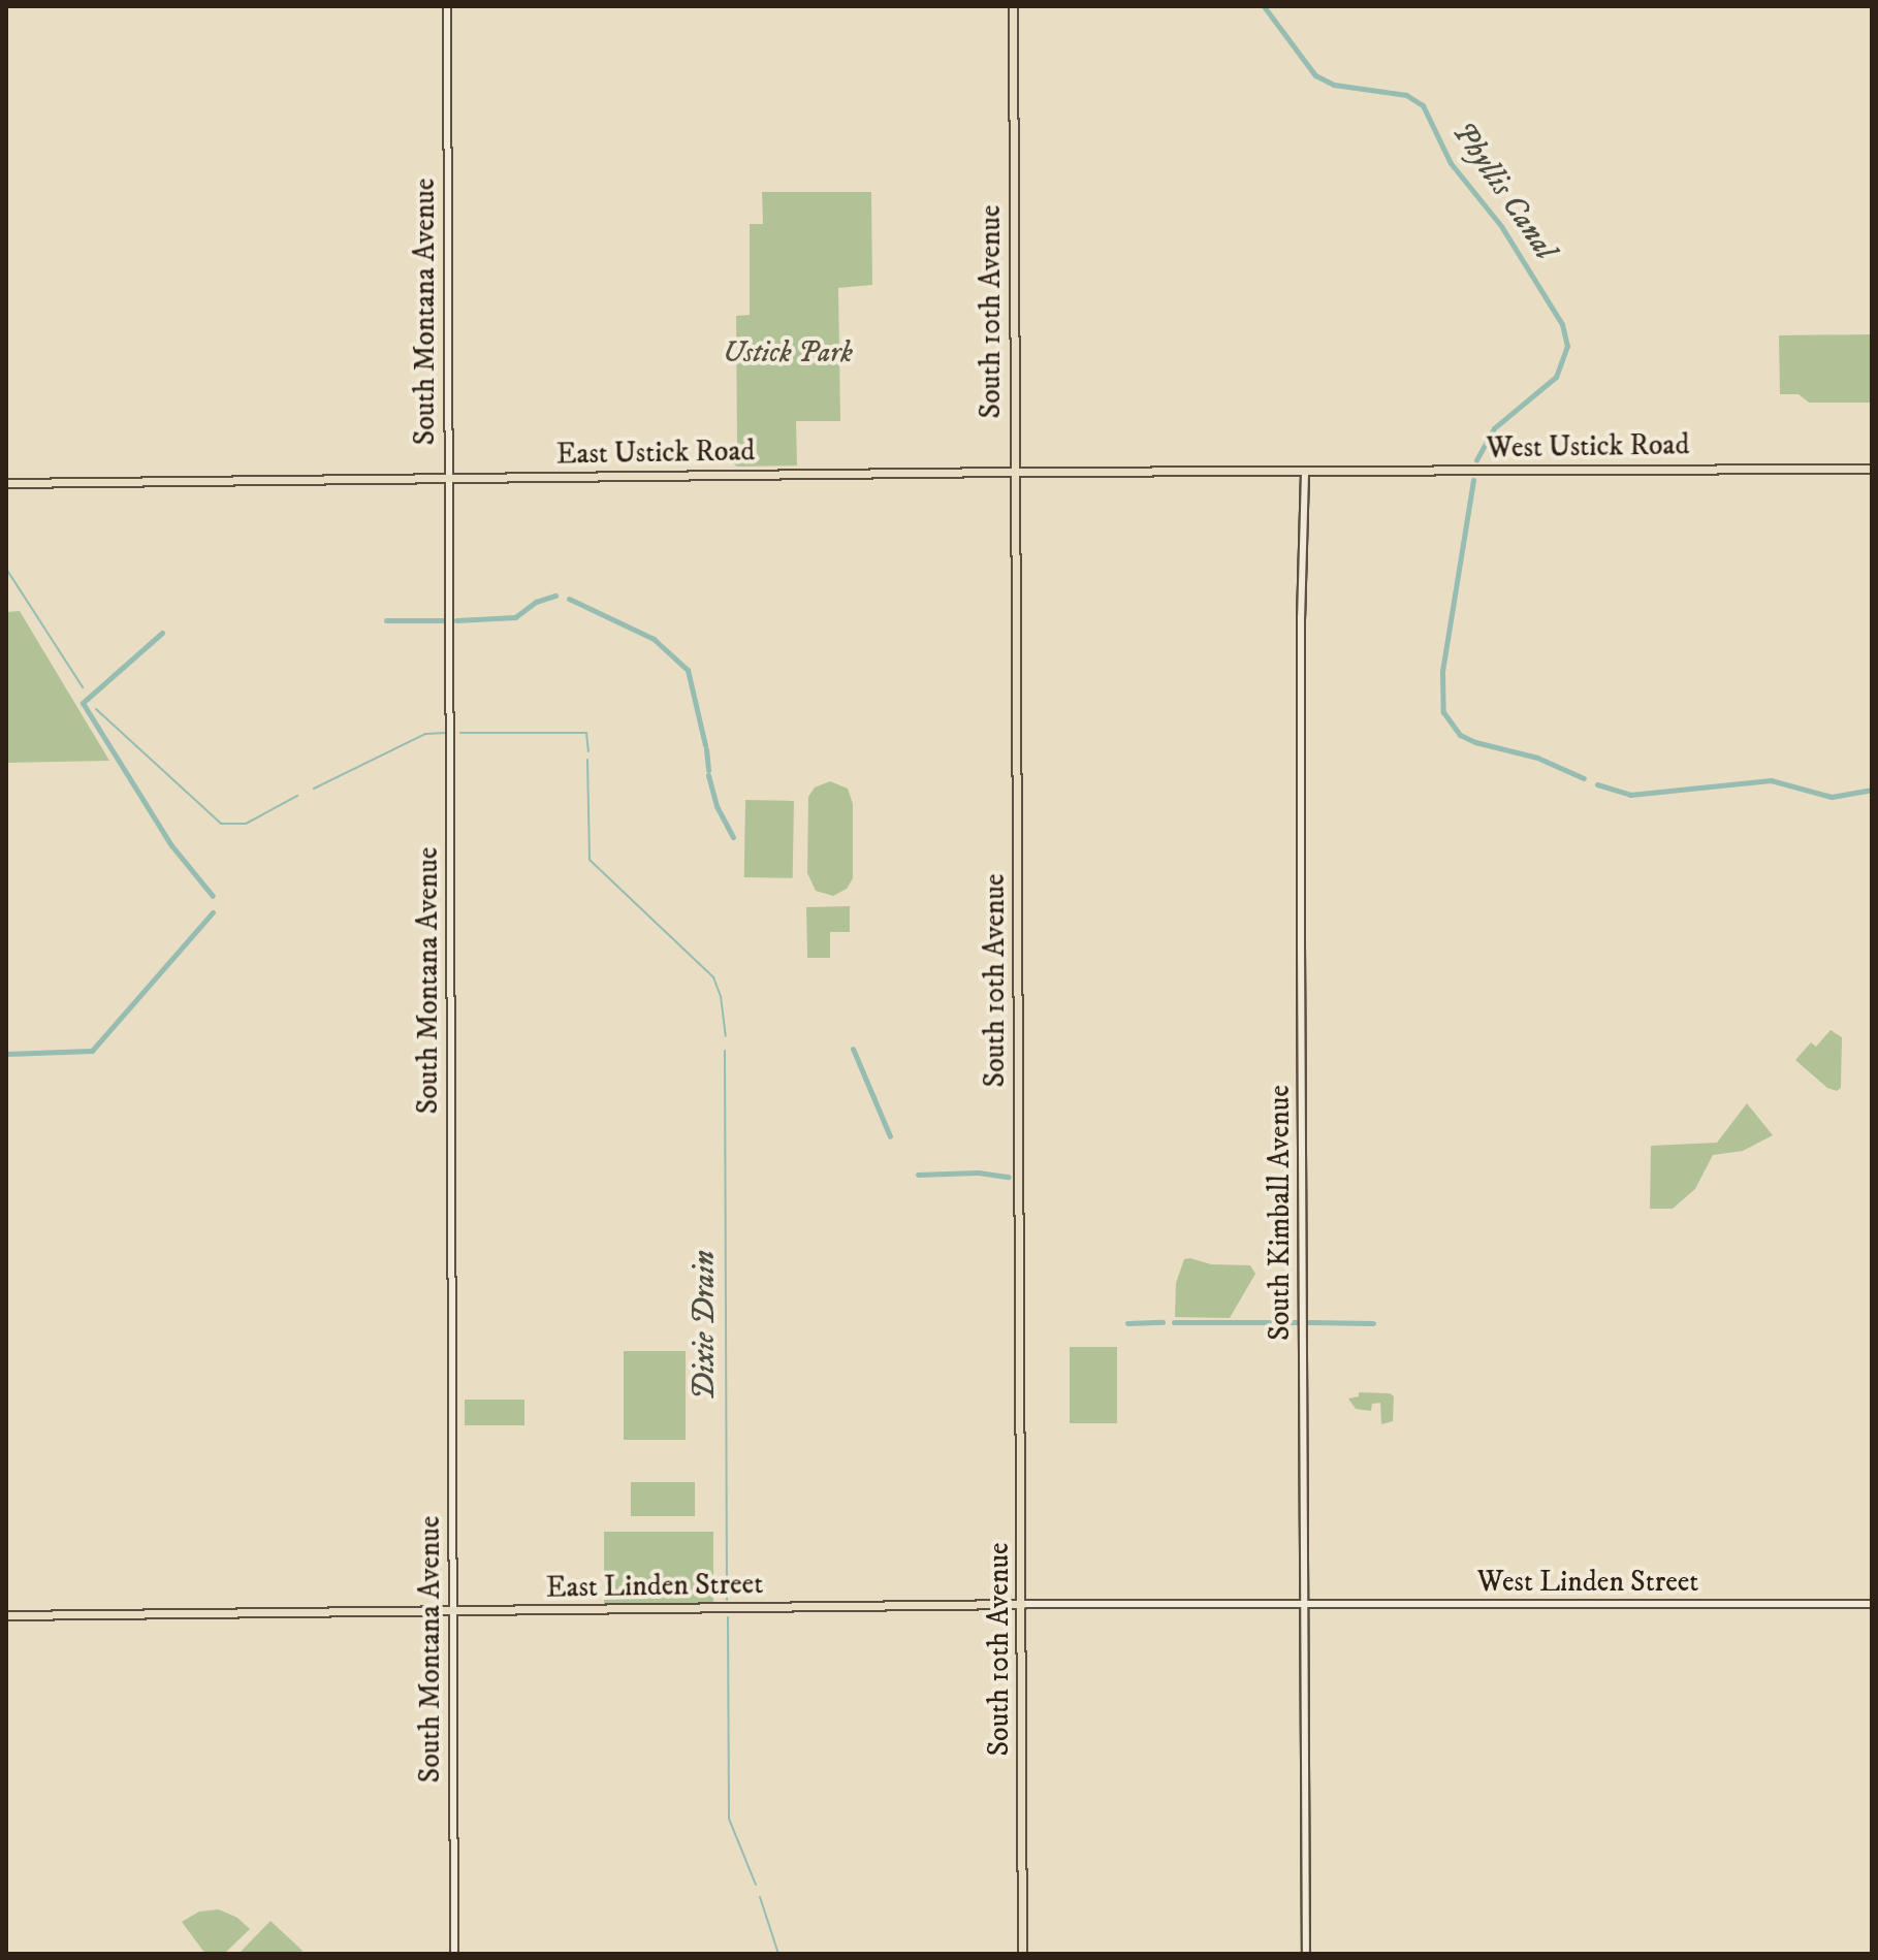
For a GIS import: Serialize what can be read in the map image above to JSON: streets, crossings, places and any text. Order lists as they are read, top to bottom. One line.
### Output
{"streets":{"main road":["South 10th Avenue","West Ustick Road","East Ustick Road","East Linden Street"],"street":["South Montana Avenue","South Kimball Avenue","West Linden Street"]},"crossings":[["South Montana Avenue","East Ustick Road"],["South Montana Avenue","East Linden Street"],["South 10th Avenue","East Ustick Road"],["South 10th Avenue","East Linden Street"],["West Ustick Road","East Ustick Road"],["West Ustick Road","South Kimball Avenue"],["East Ustick Road","South Kimball Avenue"],["South Kimball Avenue","West Linden Street"],["South Kimball Avenue","East Linden Street"],["West Linden Street","East Linden Street"]],"water":["Phyllis Canal","Dixie Drain"],"parks":["Ustick Park"]}
